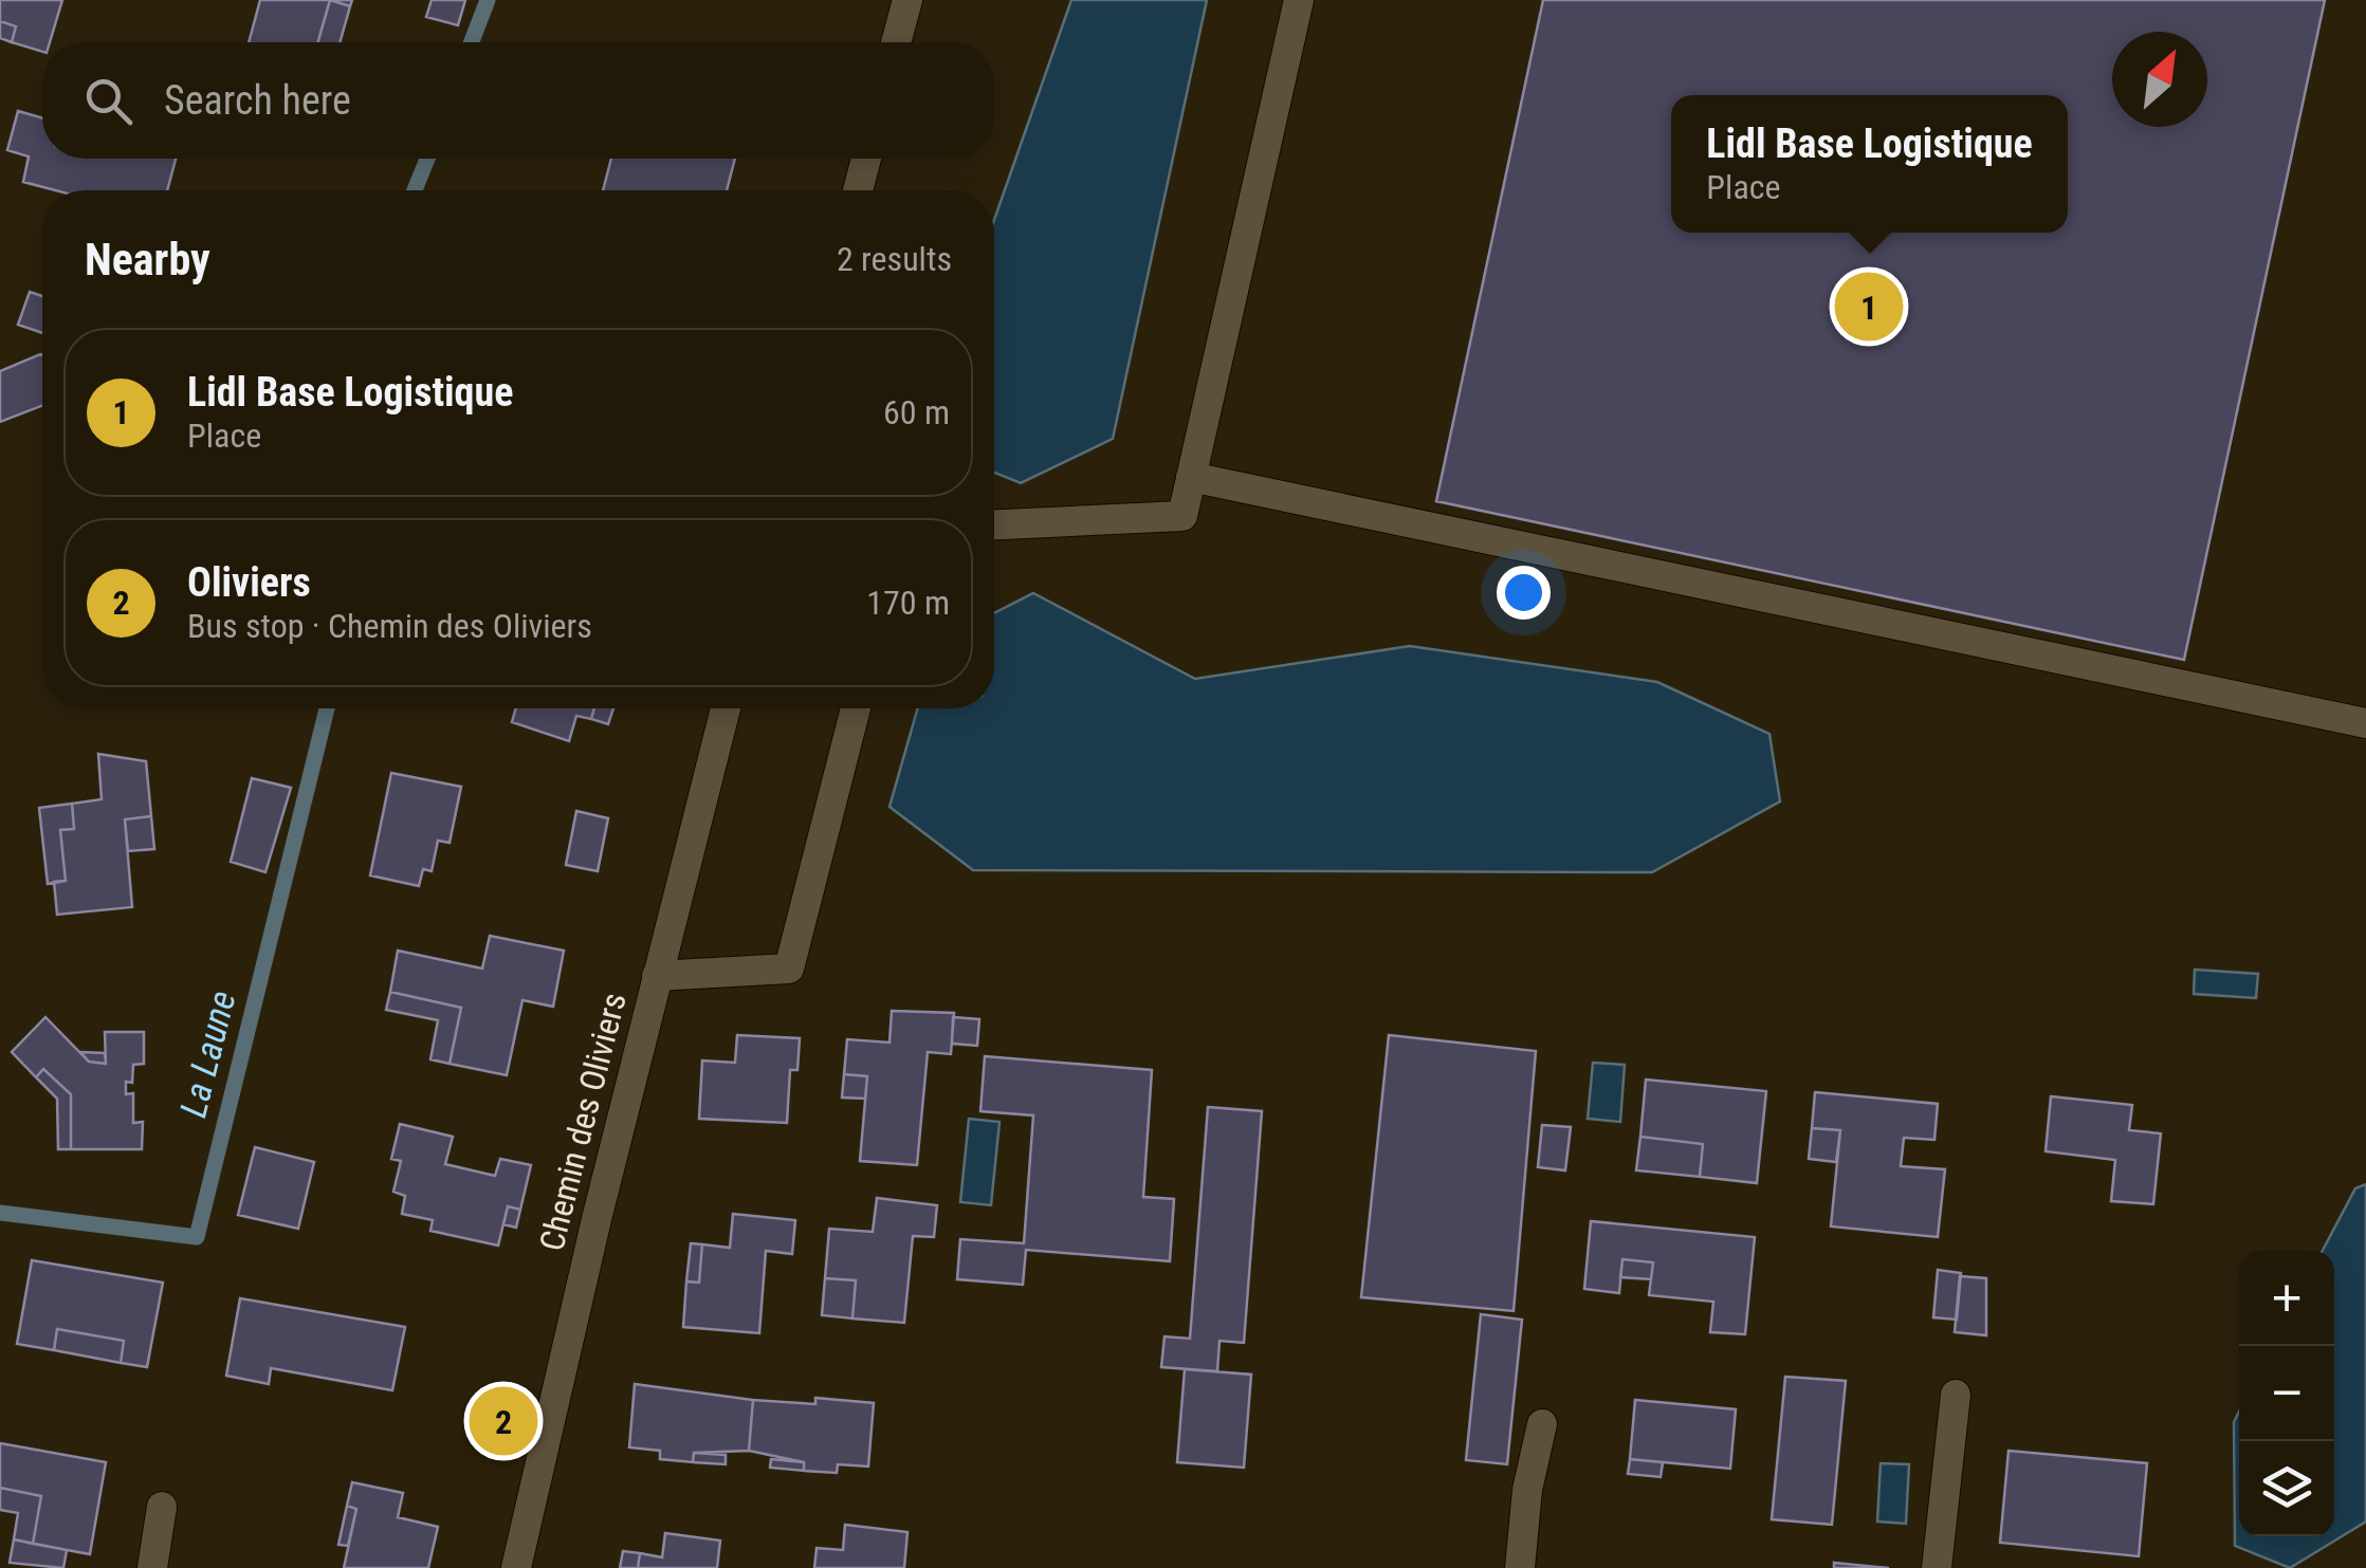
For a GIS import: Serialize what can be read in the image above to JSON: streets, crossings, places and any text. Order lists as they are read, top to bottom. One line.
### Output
{"streets":{"street":["Chemin des Oliviers"]},"water":["La Laune"],"north":"top right","page":{"search":"Search here","popup":["Lidl Base Logistique","Place"],"heading":["Nearby","2 results"],"pins":["1","2"],"list":[{"mark":"1","name":"Lidl Base Logistique","note":"Place","value":"60 m"},{"mark":"2","name":"Oliviers","note":"Bus stop · Chemin des Oliviers","value":"170 m"}],"map_buttons":["+","−"]}}
